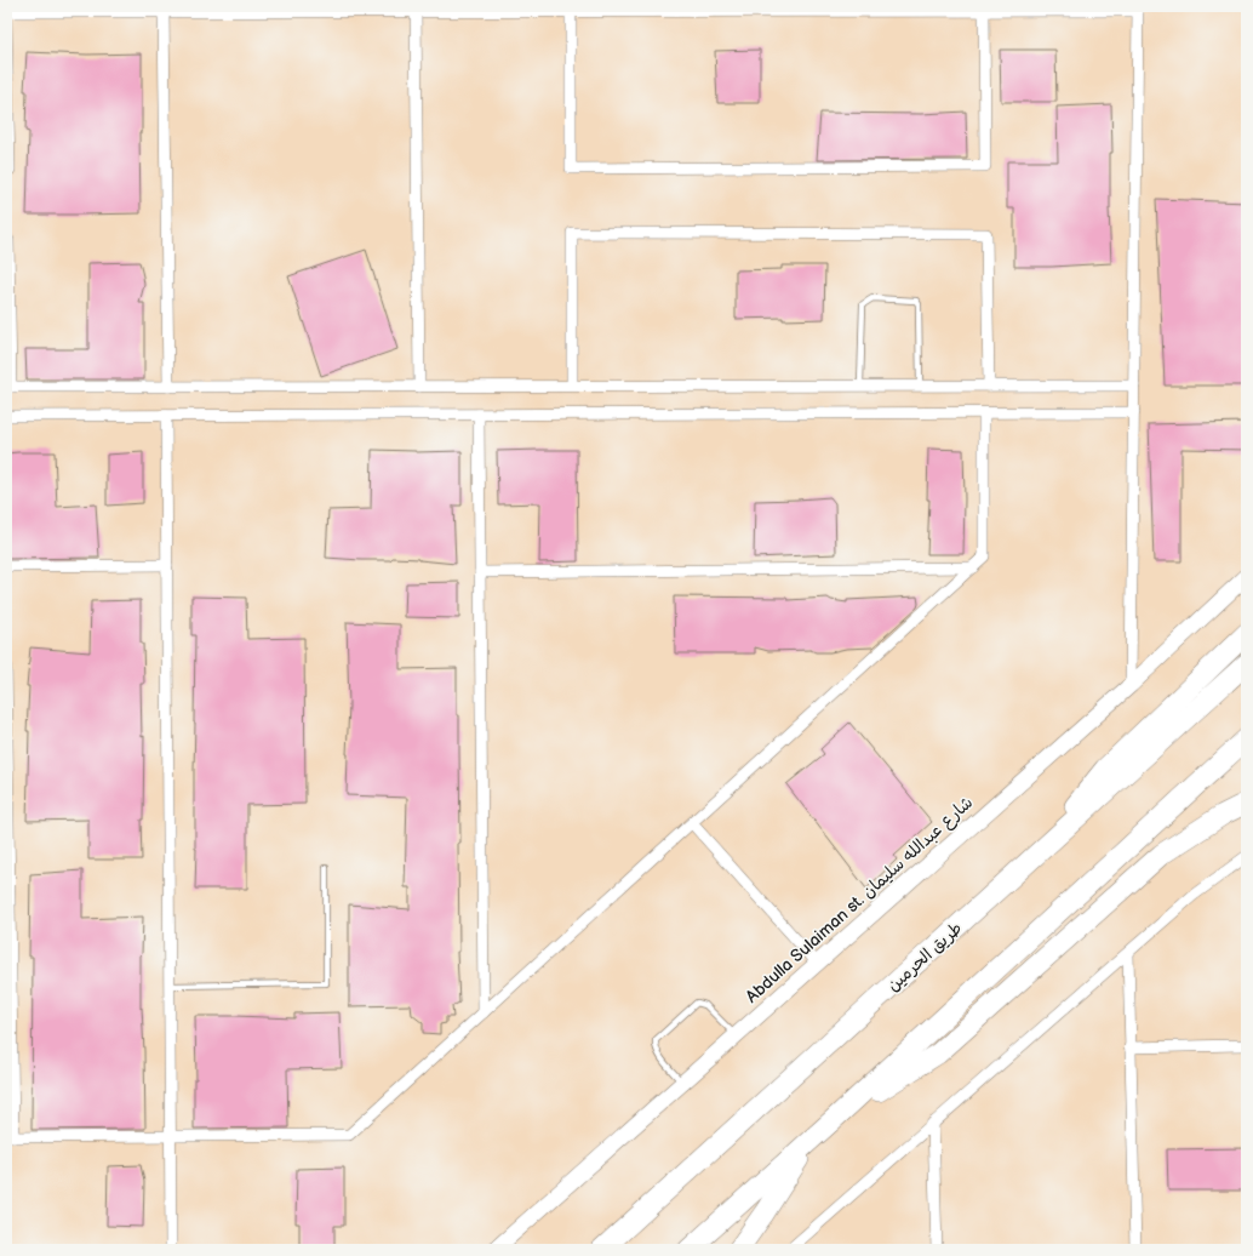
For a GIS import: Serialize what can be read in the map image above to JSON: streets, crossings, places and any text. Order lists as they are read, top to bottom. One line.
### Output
{"streets":{"highway":["طريق الحرمين"],"main road":["Abdulla Sulaiman st. شارع عبدالله سليمان"]}}
